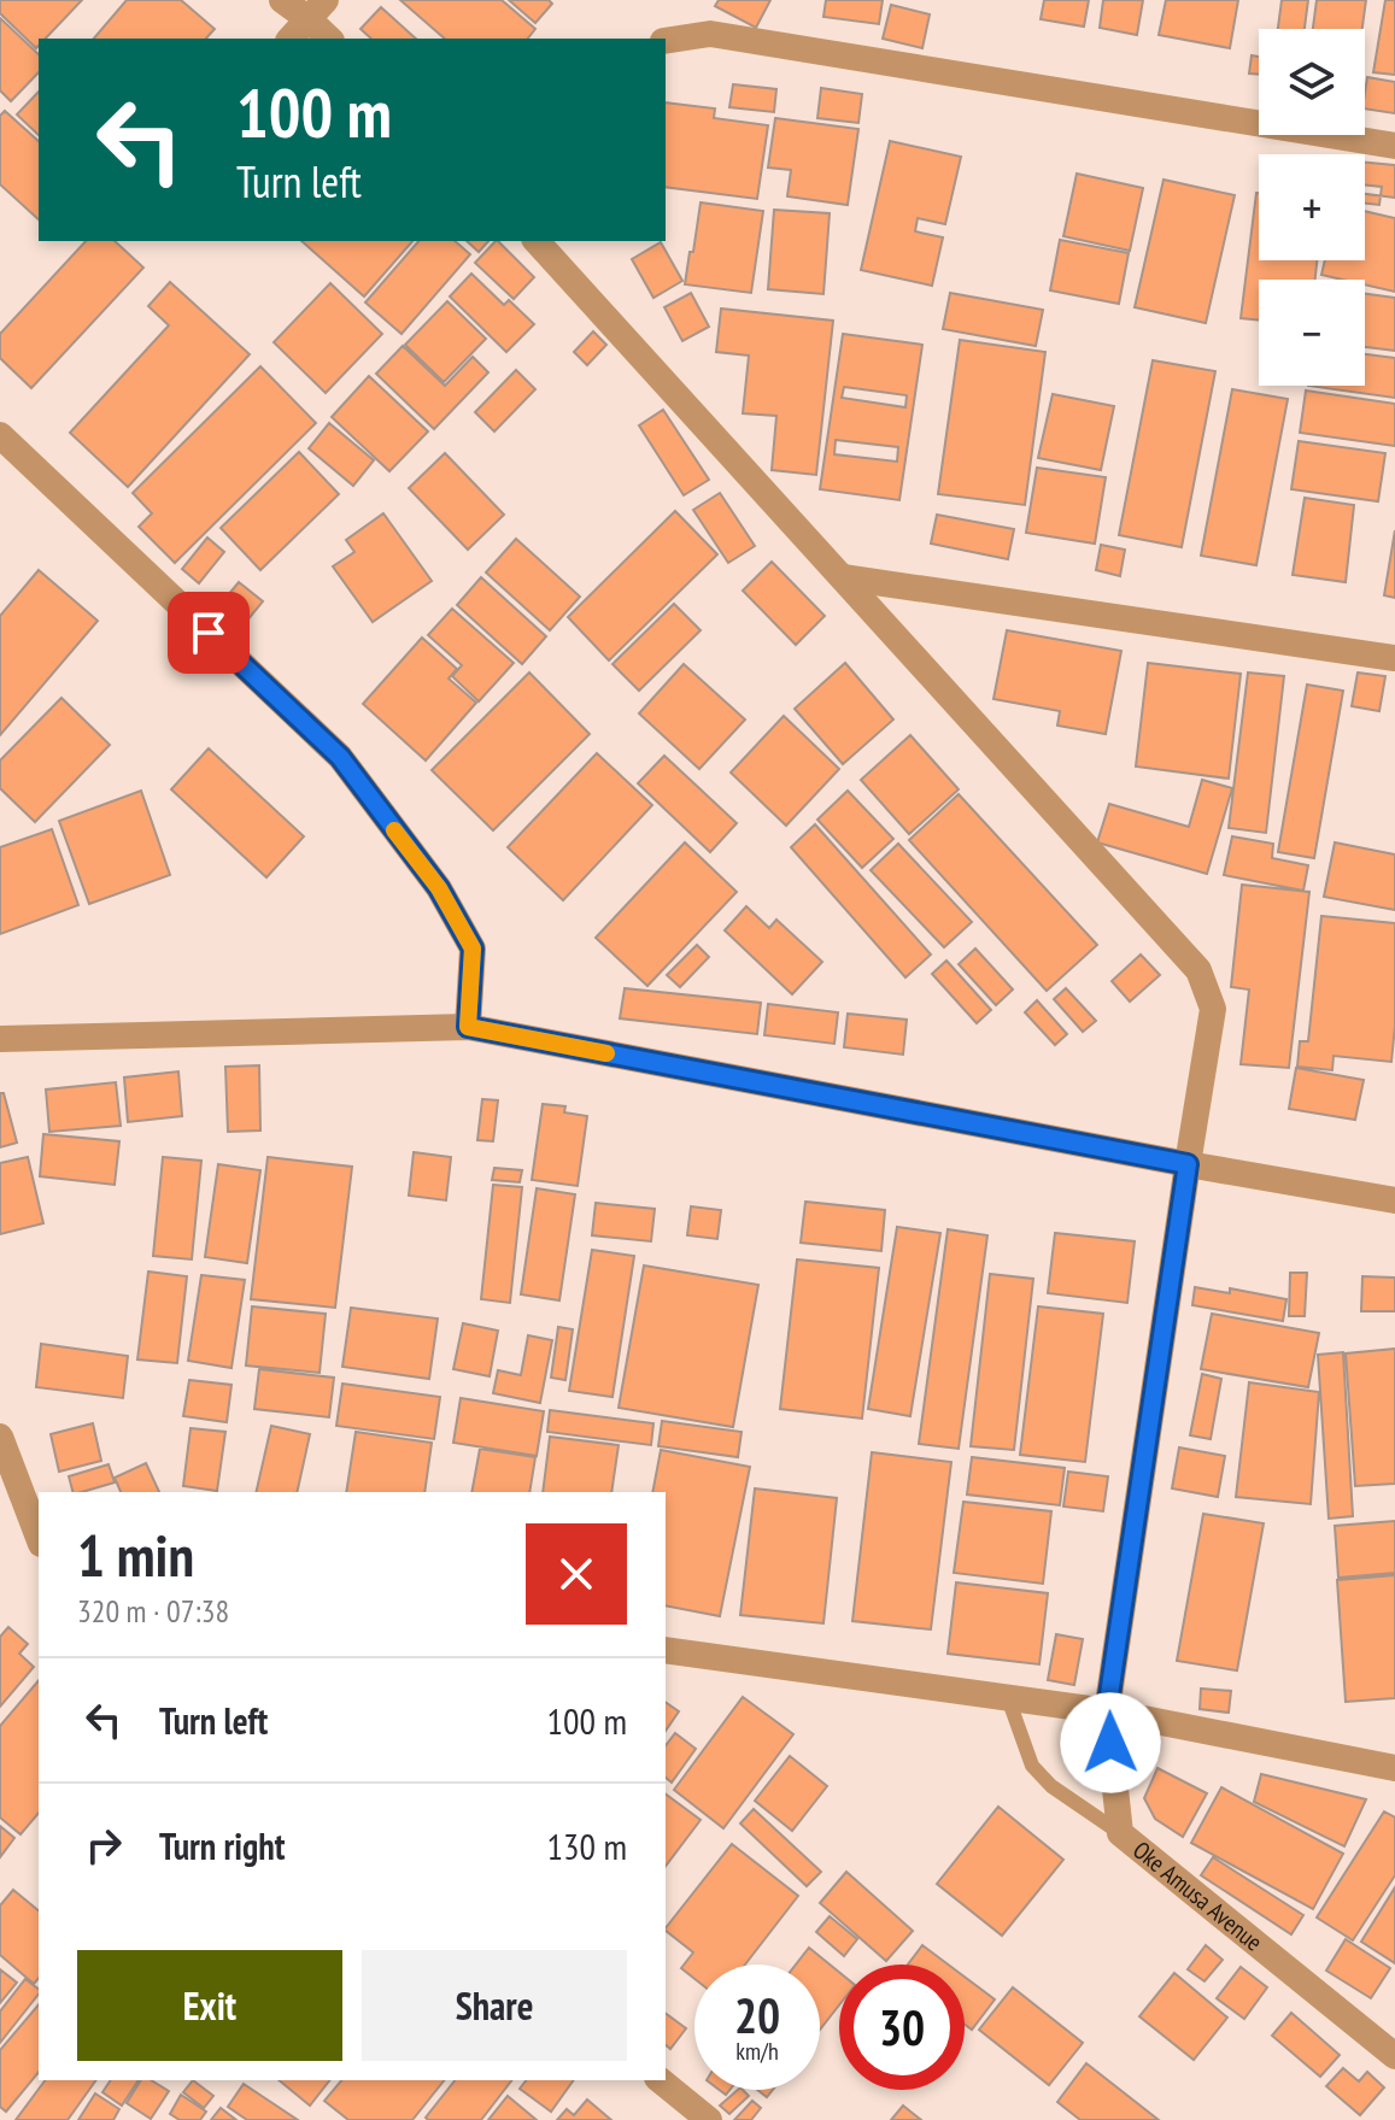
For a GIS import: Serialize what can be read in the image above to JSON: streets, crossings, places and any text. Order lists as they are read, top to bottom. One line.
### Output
{"streets":{"street":["Oke Amusa Avenue"]},"page":{"map_buttons":["+","−"],"turn":["100 m","Turn left"],"heading":["1 min","320 m · 07:38"],"list":[{"name":"Turn left","value":"100 m"},{"name":"Turn right","value":"130 m"}],"buttons":["Exit","Share"],"speed":"20 km/h","limit":"30"}}
